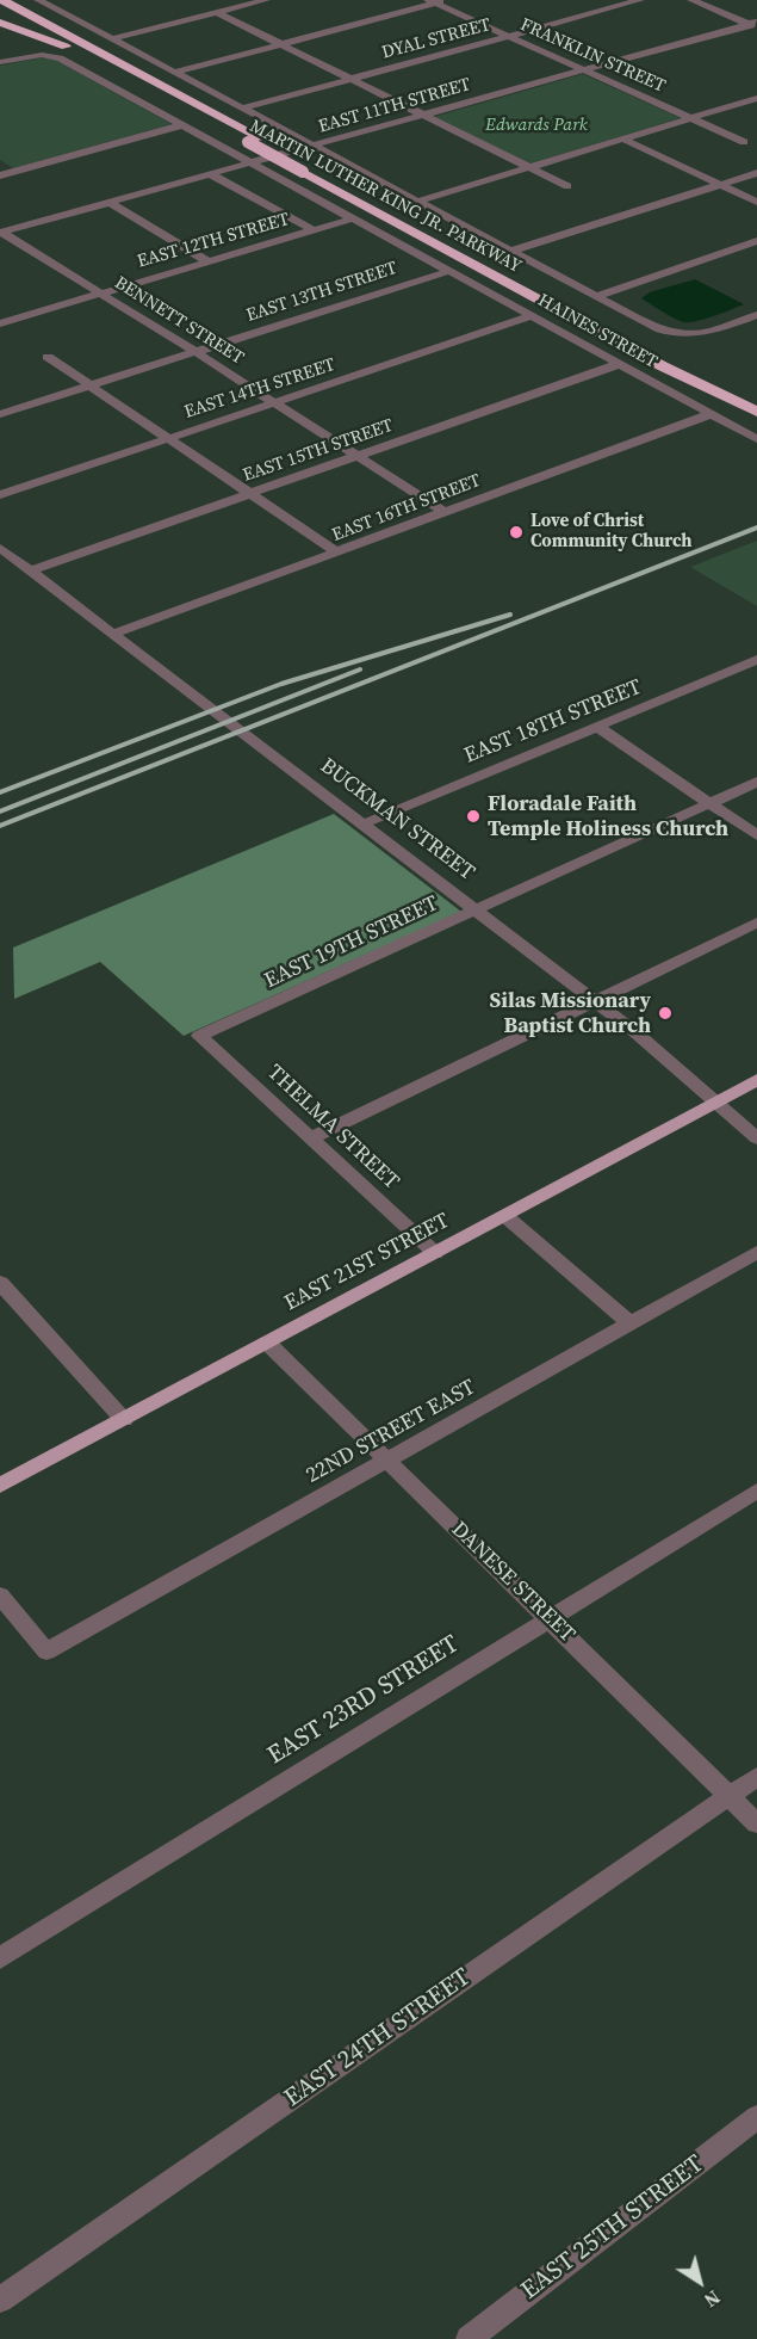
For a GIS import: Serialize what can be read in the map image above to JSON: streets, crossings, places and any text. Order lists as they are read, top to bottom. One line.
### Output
{"streets":{"highway":["MARTIN LUTHER KING JR. PARKWAY"],"main road":["EAST 21ST STREET"],"street":["DYAL STREET","FRANKLIN STREET","EAST 11TH STREET","EAST 12TH STREET","EAST 13TH STREET","BENNETT STREET","HAINES STREET","EAST 14TH STREET","EAST 15TH STREET","EAST 16TH STREET","EAST 18TH STREET","BUCKMAN STREET","EAST 19TH STREET","THELMA STREET","22ND STREET EAST","DANESE STREET","EAST 23RD STREET","EAST 24TH STREET","EAST 25TH STREET"]},"crossings":[["DYAL STREET","FRANKLIN STREET"],["DYAL STREET","HAINES STREET"],["FRANKLIN STREET","EAST 11TH STREET"],["EAST 11TH STREET","BENNETT STREET"],["EAST 11TH STREET","HAINES STREET"],["EAST 12TH STREET","BENNETT STREET"],["EAST 12TH STREET","HAINES STREET"],["EAST 13TH STREET","BENNETT STREET"],["EAST 13TH STREET","HAINES STREET"],["BENNETT STREET","EAST 14TH STREET"],["BENNETT STREET","EAST 15TH STREET"],["BENNETT STREET","EAST 16TH STREET"],["HAINES STREET","EAST 14TH STREET"],["HAINES STREET","EAST 15TH STREET"],["HAINES STREET","EAST 16TH STREET"],["EAST 15TH STREET","BUCKMAN STREET"],["EAST 16TH STREET","BUCKMAN STREET"],["EAST 18TH STREET","BUCKMAN STREET"],["BUCKMAN STREET","EAST 19TH STREET"],["BUCKMAN STREET","EAST 21ST STREET"],["EAST 19TH STREET","THELMA STREET"],["THELMA STREET","EAST 21ST STREET"],["EAST 21ST STREET","DANESE STREET"],["22ND STREET EAST","DANESE STREET"],["DANESE STREET","EAST 23RD STREET"],["DANESE STREET","EAST 24TH STREET"]],"parks":["Edwards Park"],"places":["Love of Christ Community Church","Floradale Faith Temple Holiness Church","Silas Missionary Baptist Church"],"north":"bottom right"}
